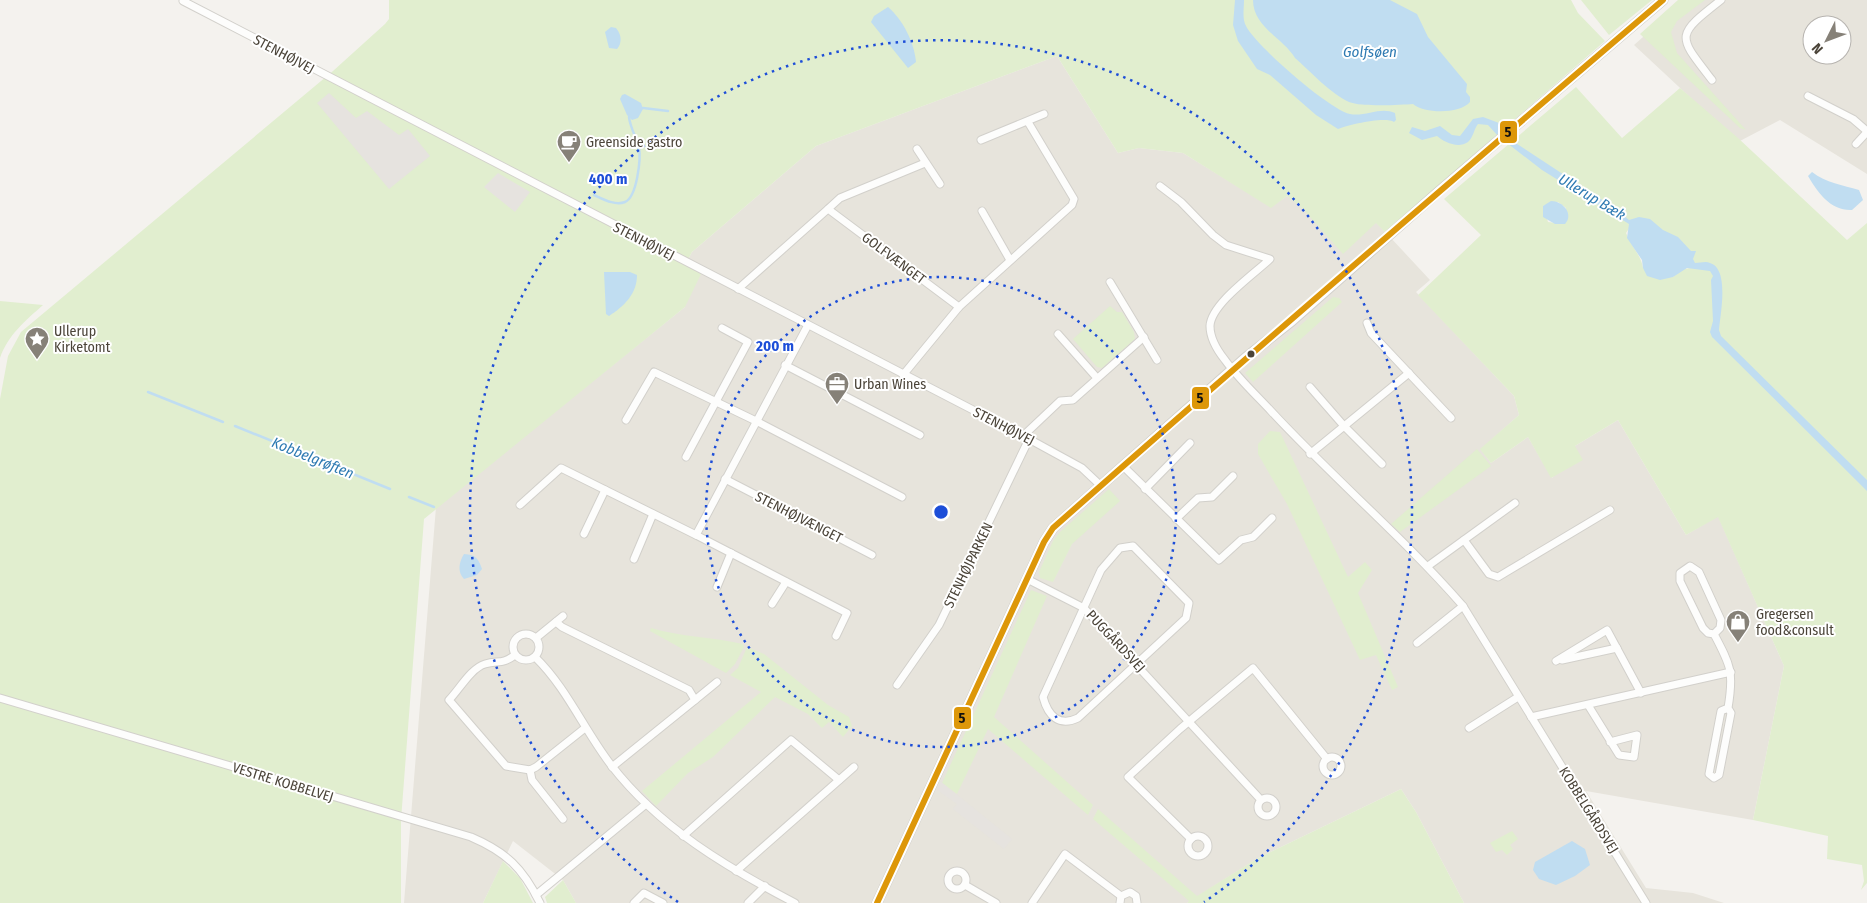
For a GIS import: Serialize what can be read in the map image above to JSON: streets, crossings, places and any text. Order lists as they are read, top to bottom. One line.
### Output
{"streets":{"street":["STENHØJVEJ","GOLFVÆNGET","STENHØJVÆNGET","STENHØJPARKEN","PUGGÅRDSVEJ","VESTRE KOBBELVEJ","KOBBELGÅRDSVEJ"]},"crossings":[["STENHØJVEJ","STENHØJPARKEN"]],"water":["Golfsøen","Ullerup Bæk","Kobbelgrøften"],"places":{"cafe":["Greenside gastro"],"place":["Ullerup Kirketomt"],"office":["Urban Wines"],"shop":["Gregersen food&consult"]},"lines":["transit line 5"],"north":"bottom left","rings":["400 m","200 m"]}
